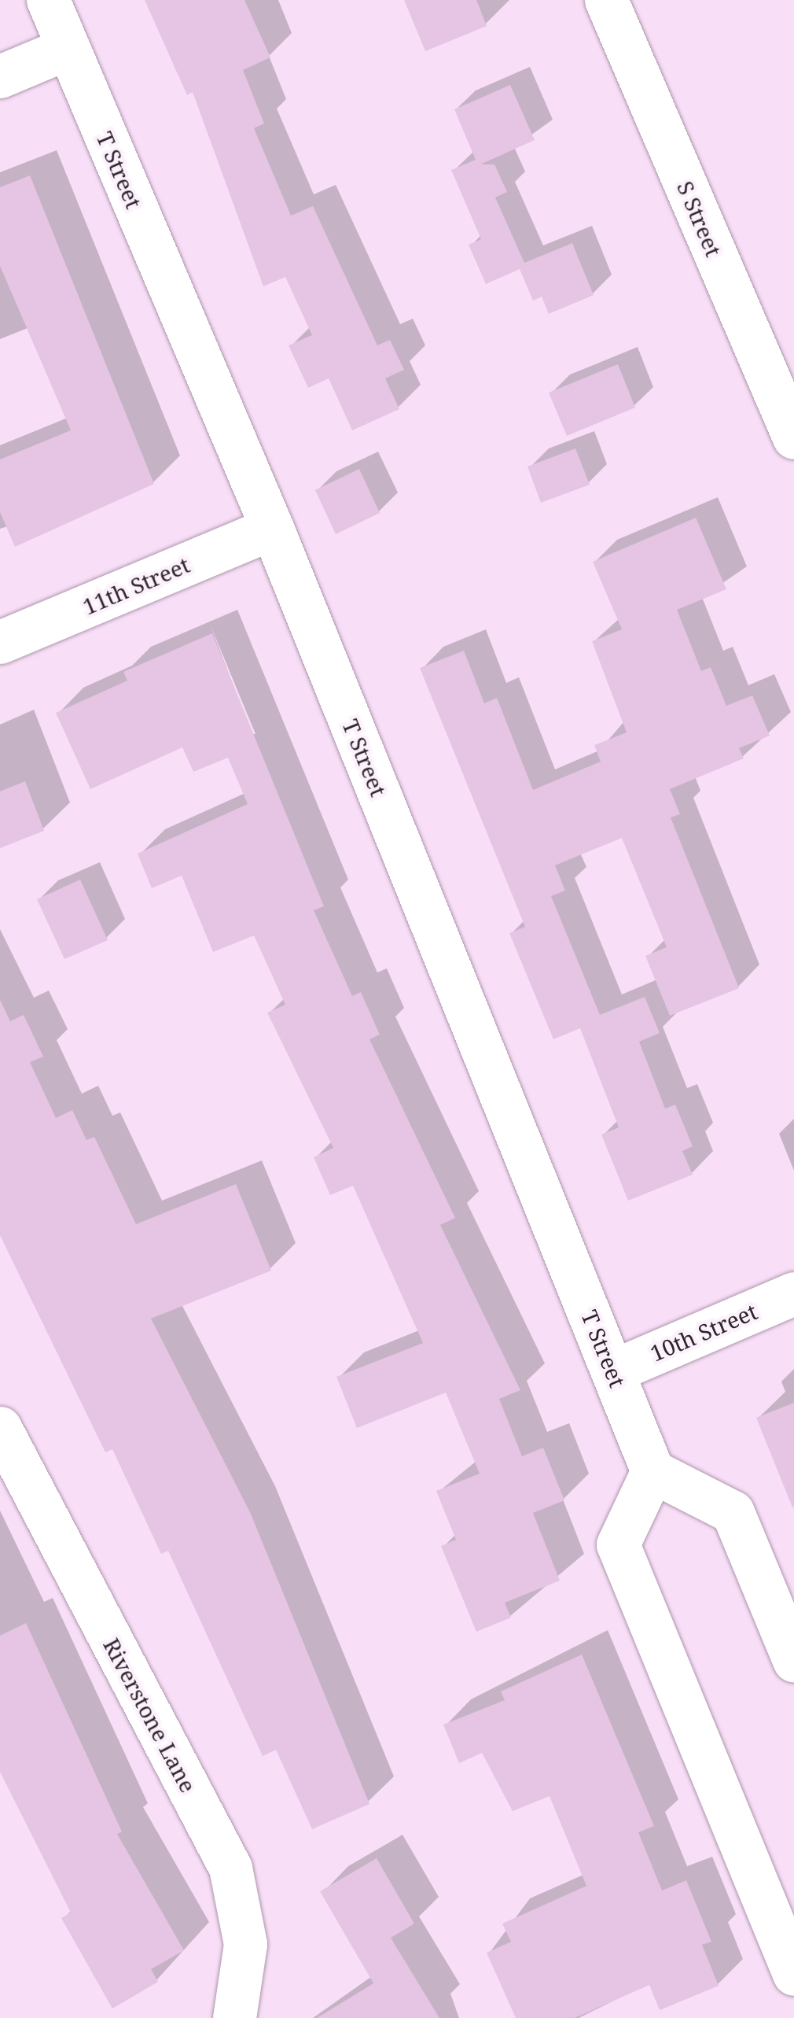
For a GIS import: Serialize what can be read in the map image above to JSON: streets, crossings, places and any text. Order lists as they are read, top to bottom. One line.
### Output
{"streets":{"street":["T Street","S Street","11th Street","10th Street","Riverstone Lane"]},"crossings":[["T Street","11th Street"],["T Street","10th Street"]]}
